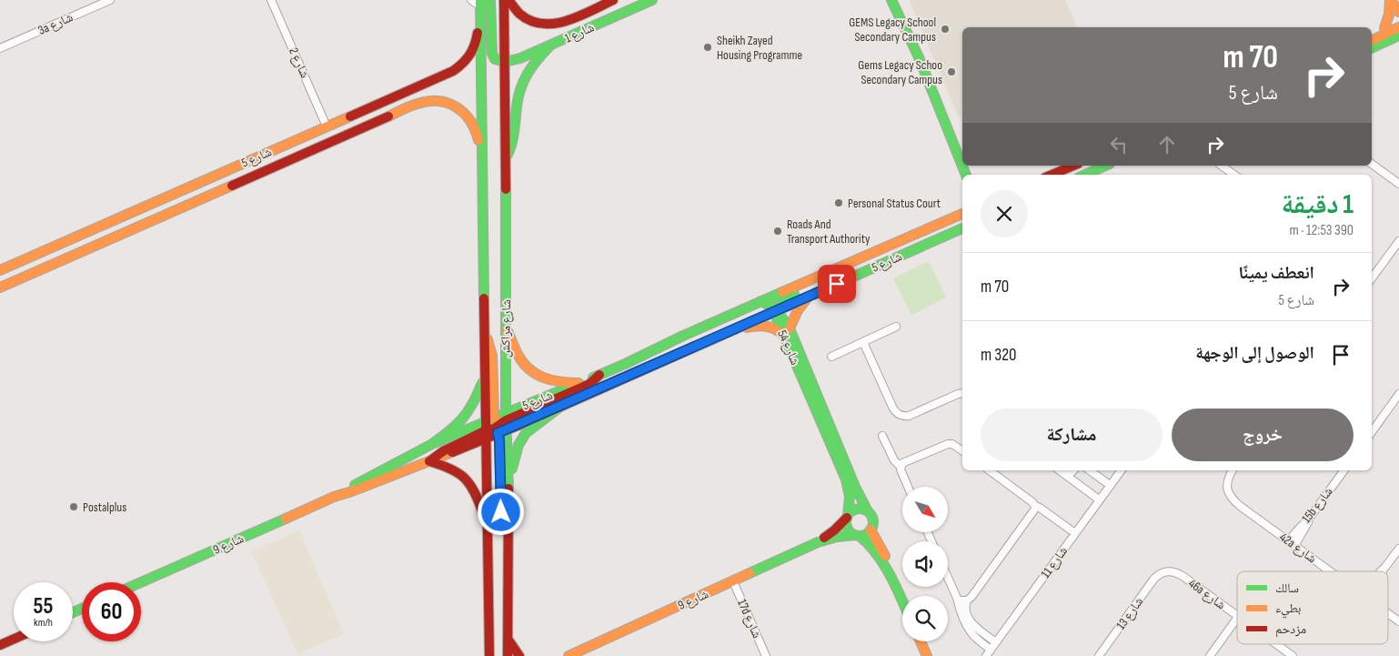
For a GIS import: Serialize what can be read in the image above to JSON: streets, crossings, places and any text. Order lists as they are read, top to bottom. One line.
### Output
{"streets":{"street":["3a شارع","شارع 1","شارع 2","شارع 5","شارع مراكش","شارع 54","15b شارع","شارع 9","42a شارع","شارع 11","46a شارع","شارع 13","17d شارع"]},"crossings":[["شارع 1","شارع مراكش"],["شارع 2","شارع 5"],["شارع 5","شارع مراكش"],["شارع 5","شارع 54"],["شارع 5","شارع 9"],["شارع مراكش","شارع 9"],["شارع 54","شارع 9"],["15b شارع","42a شارع"],["شارع 9","17d شارع"],["46a شارع","شارع 13"]],"places":["GEMS Legacy School Secondary Campus","Sheikh Zayed Housing Programme","Gems Legacy Schoo Secondary Campus","Personal Status Court","Roads And Transport Authority","Postalplus"],"legend":["سالك","بطيء","مزدحم"],"north":"bottom right","page":{"turn":["70 m","شارع 5"],"heading":["1 دقيقة","390 m · 12:53"],"list":[{"name":"انعطف يمينًا","note":"شارع 5","value":"70 m"},{"name":"الوصول إلى الوجهة","value":"320 m"}],"buttons":["خروج","مشاركة"],"speed":"55 km/h","limit":"60"}}
